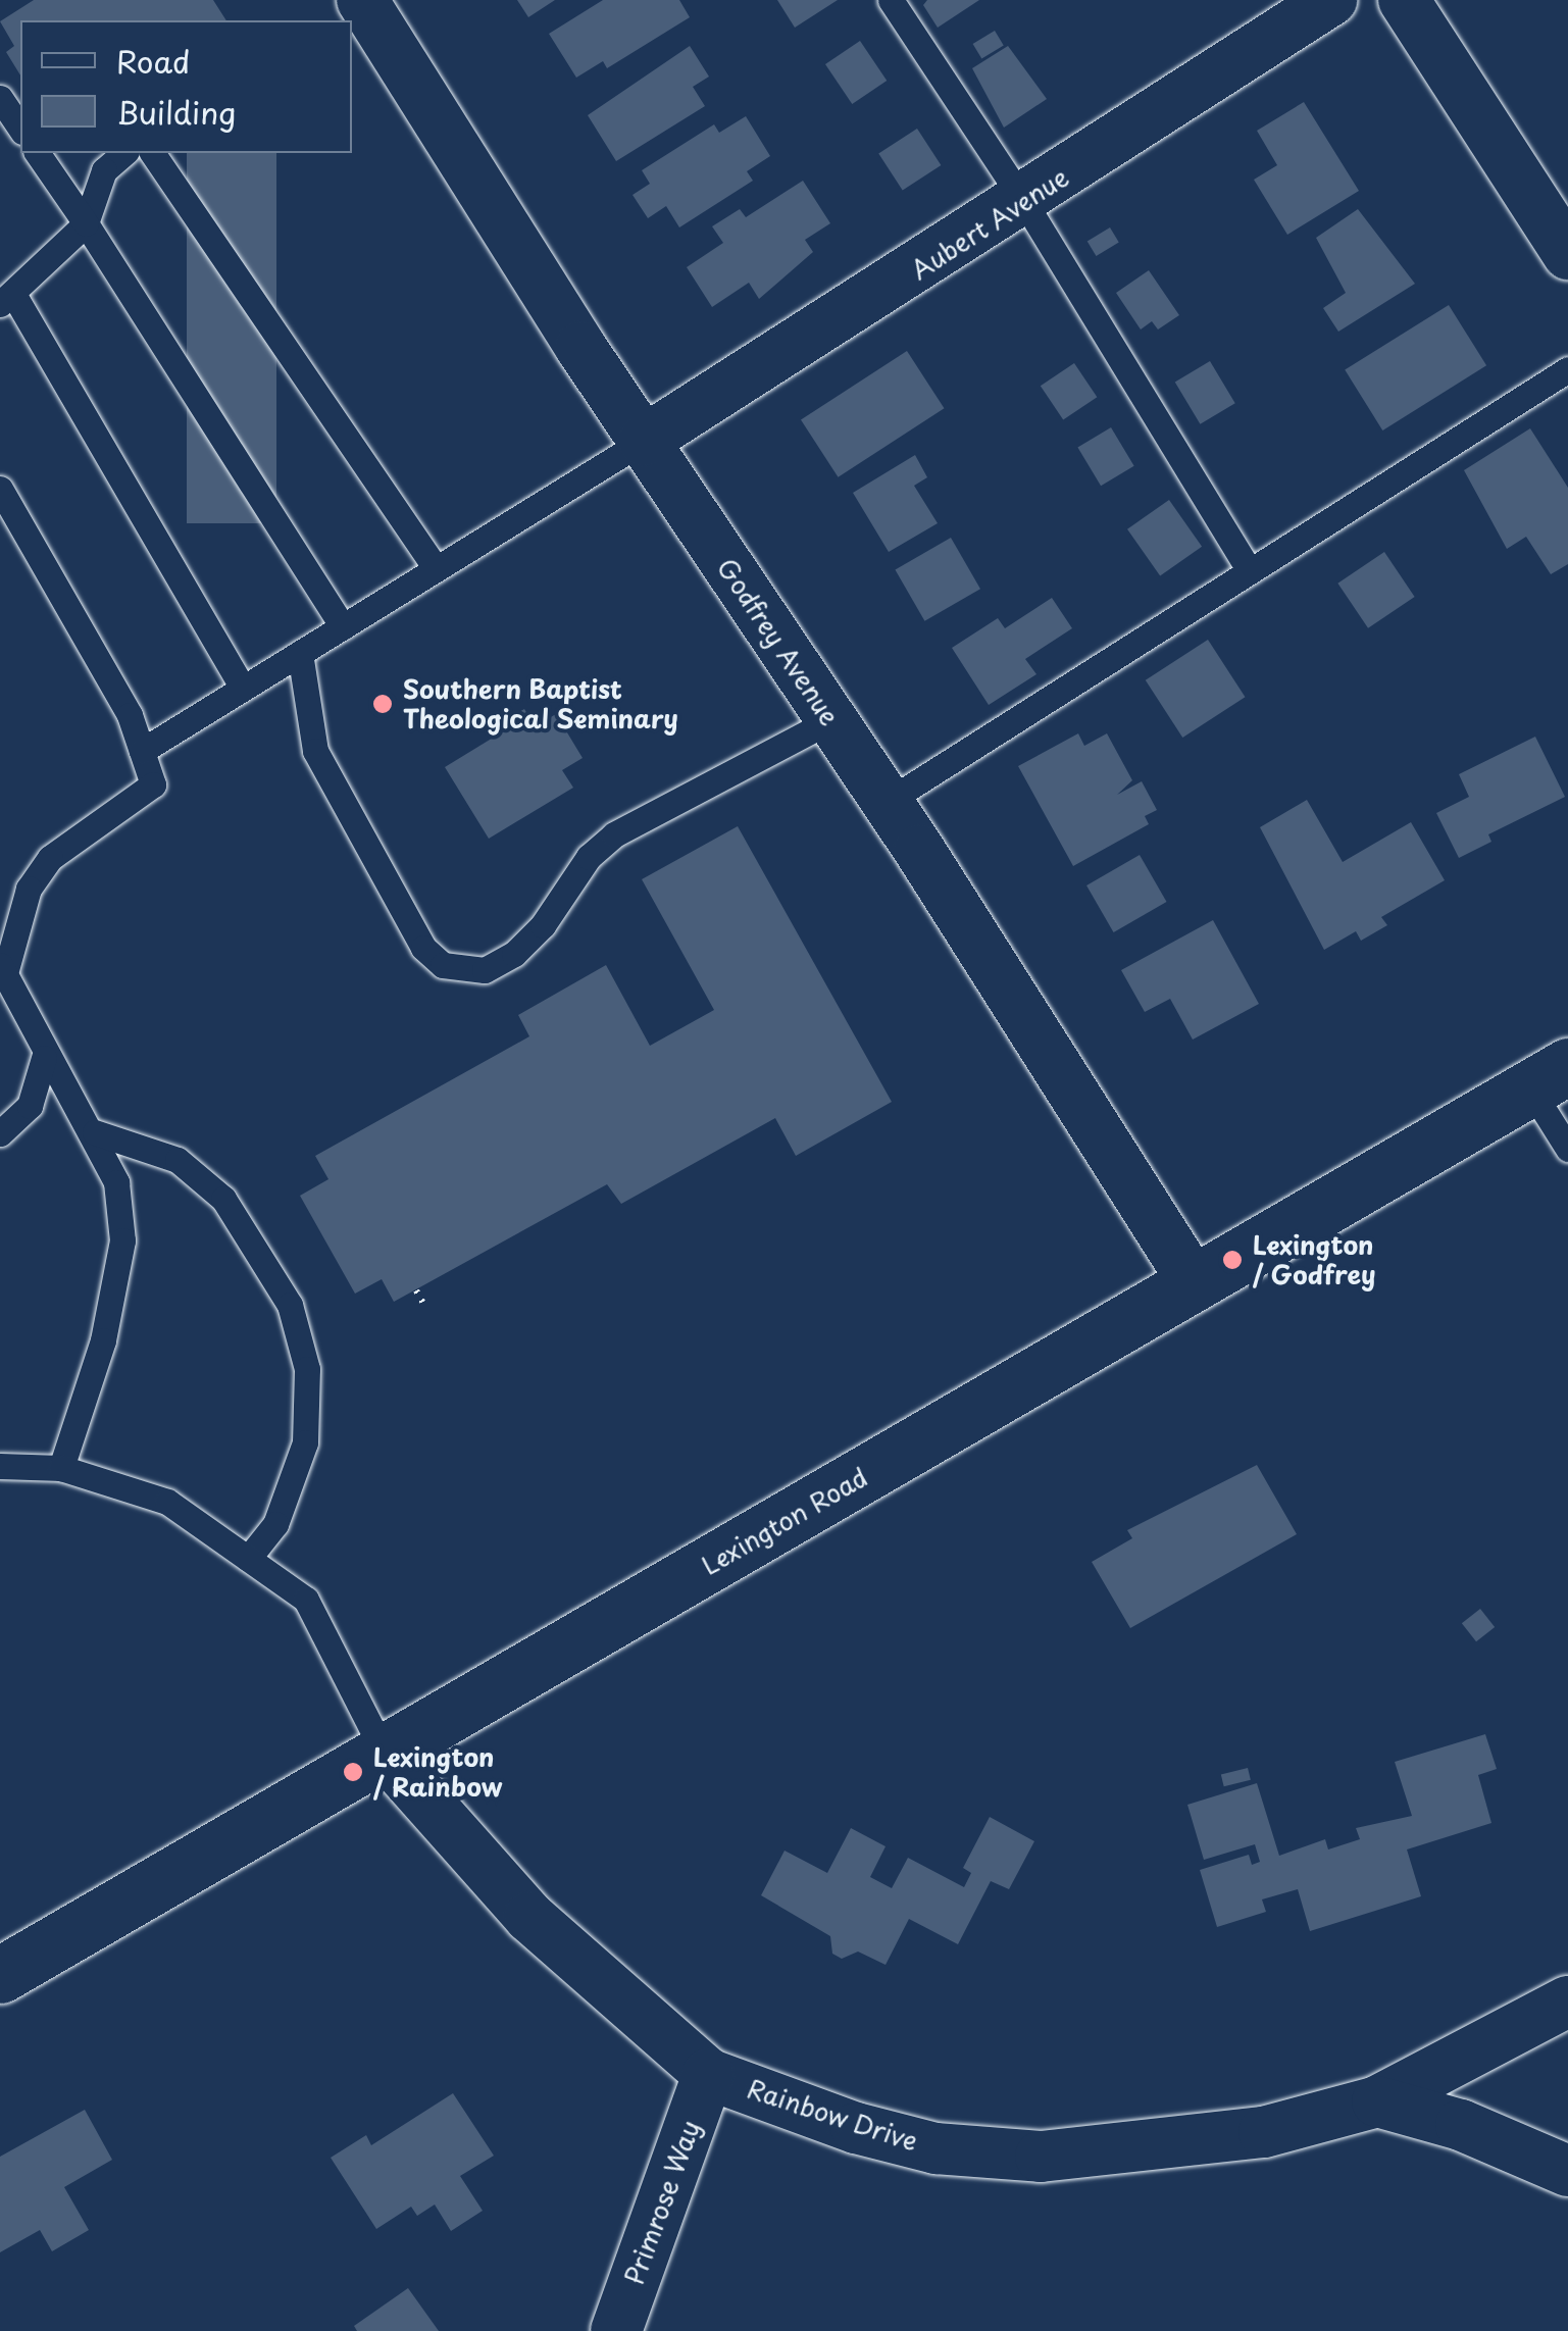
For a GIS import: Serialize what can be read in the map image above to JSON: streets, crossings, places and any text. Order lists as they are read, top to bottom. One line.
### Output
{"streets":{"main road":["Lexington Road"],"street":["Aubert Avenue","Godfrey Avenue","Rainbow Drive","Primrose Way"]},"crossings":[["Aubert Avenue","Godfrey Avenue"],["Godfrey Avenue","Lexington Road"],["Lexington Road","Rainbow Drive"],["Rainbow Drive","Primrose Way"]],"places":["Southern Baptist Theological Seminary","Lexington / Godfrey","Lexington / Rainbow"],"legend":["Road","Building"]}
